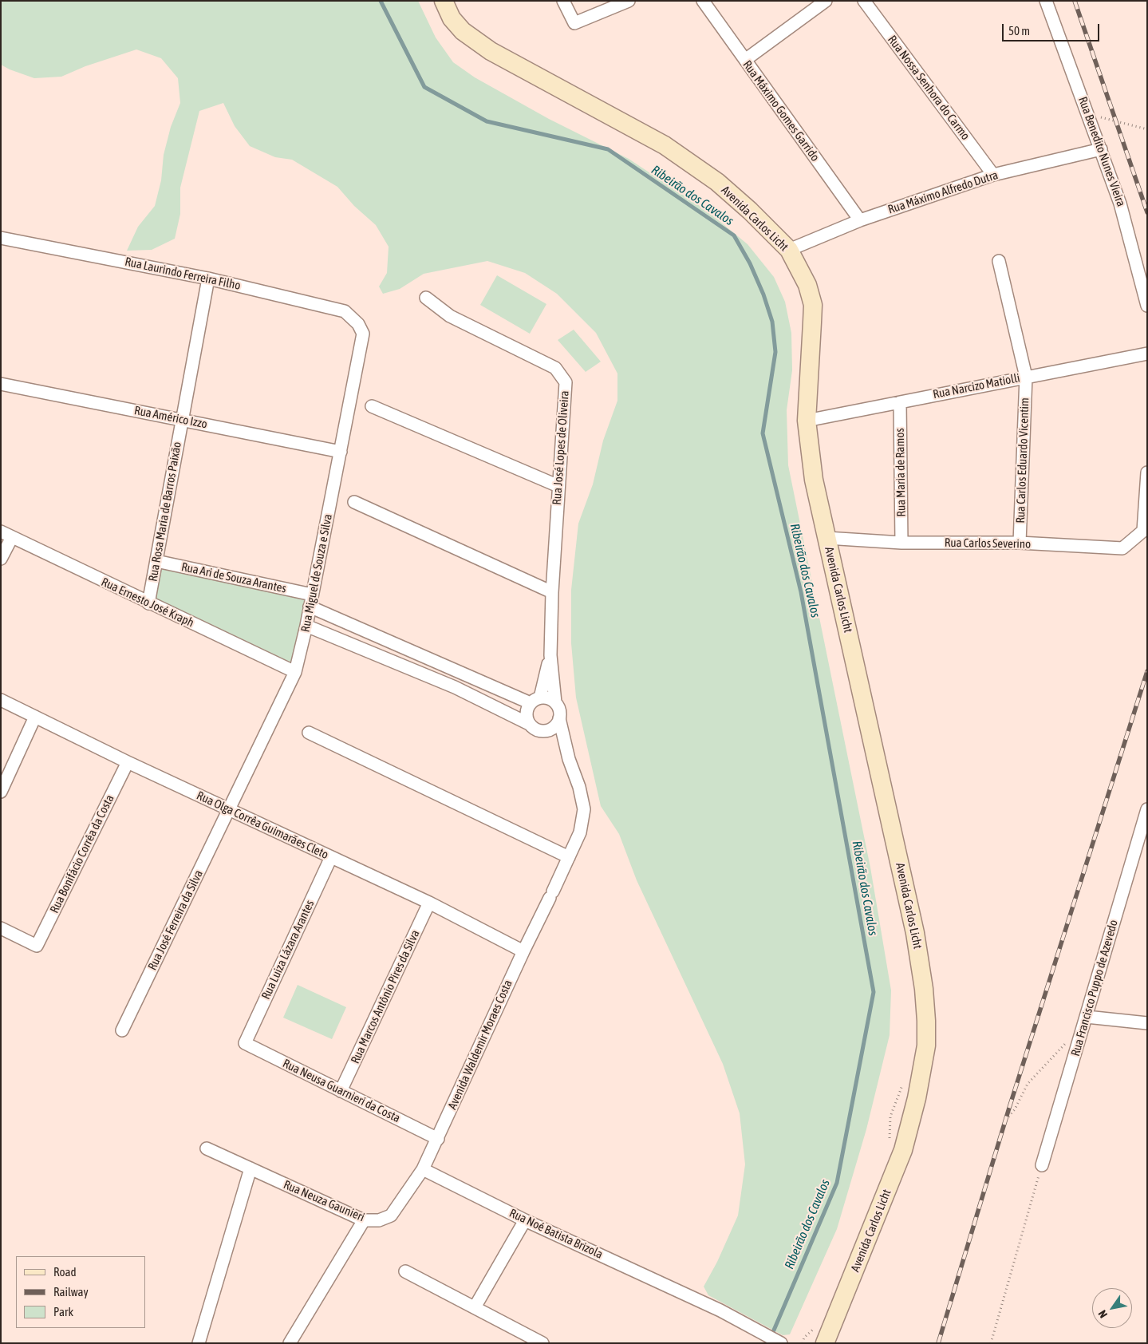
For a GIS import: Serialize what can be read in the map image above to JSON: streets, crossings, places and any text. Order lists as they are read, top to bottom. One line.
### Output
{"streets":{"main road":["Avenida Carlos Licht"],"street":["Rua Nossa Senhora do Carmo","Rua Máximo Gomes Garrido","Rua Benedito Nunes Vieira","Rua Máximo Alfredo Dutra","Rua Laurindo Ferreira Filho","Rua Narcizo Matiolli","Rua Américo Izzo","Rua José Lopes de Oliveira","Rua Carlos Eduardo Vicentim","Rua Maria de Ramos","Rua Rosa Maria de Barros Paixão","Rua Carlos Severino","Rua Miguel de Souza e Silva","Rua Ari de Souza Arantes","Rua Ernesto José Kraph","Rua Olga Corrêa Guimarães Cleto","Rua Bonifácio Corrêa da Costa","Rua José Ferreira da Silva","Rua Luiza Lázara Arantes","Rua Francisco Puppo de Azevedo","Rua Marcos Antônio Pires da Silva","Avenida Waldemir Moraes Costa","Rua Neusa Guarnieri da Costa","Rua Neuza Gaunieri","Rua Noé Batista Brizola"]},"crossings":[["Rua Nossa Senhora do Carmo","Rua Máximo Alfredo Dutra"],["Rua Máximo Gomes Garrido","Rua Máximo Alfredo Dutra"],["Rua Benedito Nunes Vieira","Rua Máximo Alfredo Dutra"],["Rua Máximo Alfredo Dutra","Avenida Carlos Licht"],["Avenida Carlos Licht","Rua Narcizo Matiolli"],["Avenida Carlos Licht","Rua Carlos Severino"],["Rua Laurindo Ferreira Filho","Rua Rosa Maria de Barros Paixão"],["Rua Laurindo Ferreira Filho","Rua Miguel de Souza e Silva"],["Rua Narcizo Matiolli","Rua Carlos Eduardo Vicentim"],["Rua Narcizo Matiolli","Rua Maria de Ramos"],["Rua Américo Izzo","Rua Rosa Maria de Barros Paixão"],["Rua Américo Izzo","Rua Miguel de Souza e Silva"],["Rua Carlos Eduardo Vicentim","Rua Carlos Severino"],["Rua Maria de Ramos","Rua Carlos Severino"],["Rua Rosa Maria de Barros Paixão","Rua Ari de Souza Arantes"],["Rua Rosa Maria de Barros Paixão","Rua Ernesto José Kraph"],["Rua Miguel de Souza e Silva","Rua Ari de Souza Arantes"],["Rua Miguel de Souza e Silva","Rua Ernesto José Kraph"],["Rua Miguel de Souza e Silva","Rua Olga Corrêa Guimarães Cleto"],["Rua Miguel de Souza e Silva","Rua José Ferreira da Silva"],["Rua Olga Corrêa Guimarães Cleto","Rua Bonifácio Corrêa da Costa"],["Rua Olga Corrêa Guimarães Cleto","Rua José Ferreira da Silva"],["Rua Olga Corrêa Guimarães Cleto","Rua Luiza Lázara Arantes"],["Rua Olga Corrêa Guimarães Cleto","Rua Marcos Antônio Pires da Silva"],["Rua Olga Corrêa Guimarães Cleto","Avenida Waldemir Moraes Costa"],["Rua Luiza Lázara Arantes","Rua Neusa Guarnieri da Costa"],["Rua Marcos Antônio Pires da Silva","Rua Neusa Guarnieri da Costa"],["Avenida Waldemir Moraes Costa","Rua Neusa Guarnieri da Costa"],["Rua Neuza Gaunieri","Rua Noé Batista Brizola"]],"water":["Ribeirão dos Cavalos"],"legend":["Road","Railway","Park"],"scale_bar":"50 m","north":"bottom left"}
